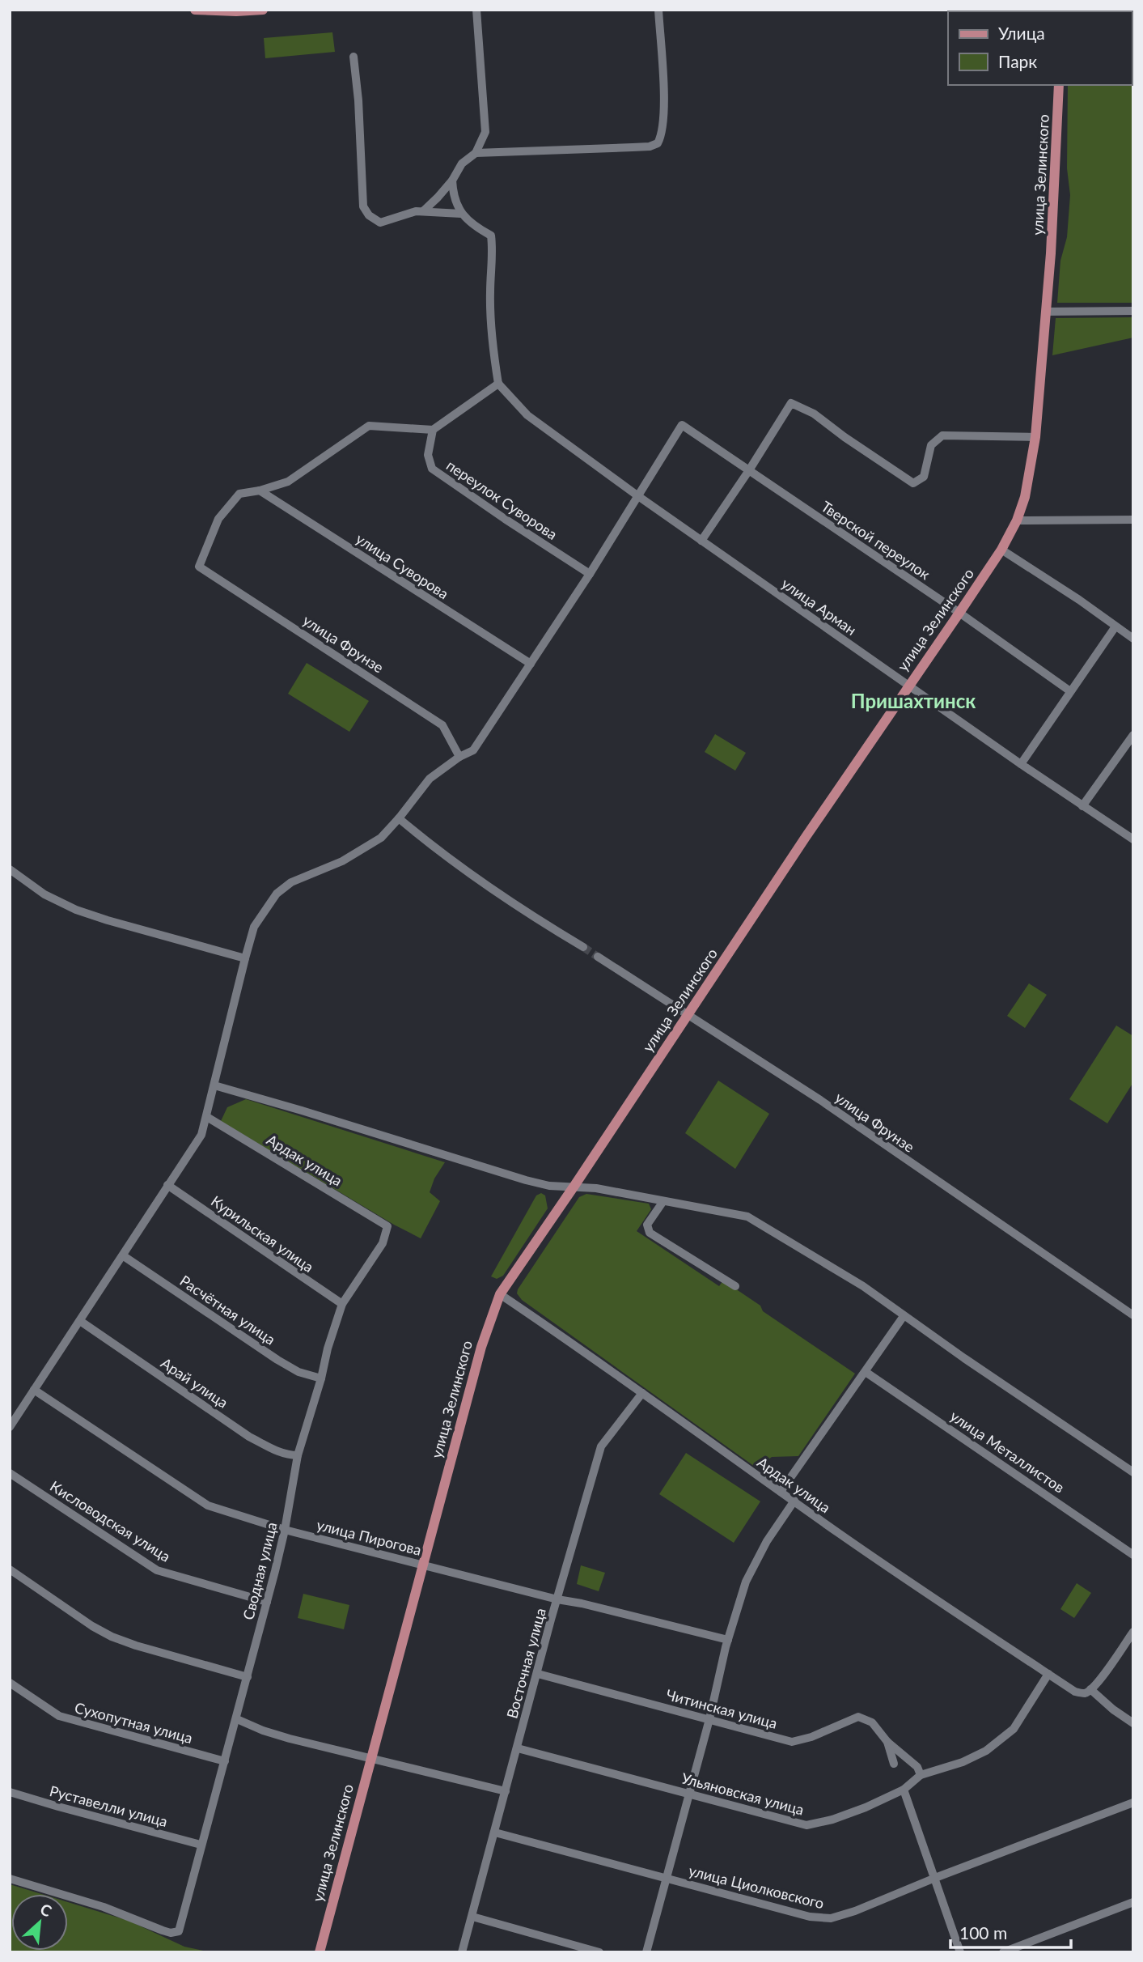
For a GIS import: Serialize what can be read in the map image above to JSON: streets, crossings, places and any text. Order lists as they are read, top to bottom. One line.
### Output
{"streets":{"main road":["улица Зелинского"],"street":["переулок Суворова","Тверской переулок","улица Суворова","улица Арман","улица Фрунзе","Ардак улица","Курильская улица","Расчётная улица","Арай улица","улица Металлистов","Кисловодская улица","улица Пирогова","Сводная улица","Восточная улица","Читинская улица","Сухопутная улица","Ульяновская улица","Руставелли улица","улица Циолковского"]},"crossings":[["улица Зелинского","Тверской переулок"],["улица Зелинского","улица Арман"],["улица Зелинского","улица Фрунзе"],["улица Зелинского","Ардак улица"],["улица Зелинского","улица Пирогова"],["Тверской переулок","улица Арман"],["улица Суворова","улица Фрунзе"],["Ардак улица","Сводная улица"],["Ардак улица","Восточная улица"],["Ардак улица","Ульяновская улица"],["Курильская улица","Сводная улица"],["Расчётная улица","Сводная улица"],["Арай улица","Сводная улица"],["Кисловодская улица","Сводная улица"],["улица Пирогова","Сводная улица"],["улица Пирогова","Восточная улица"],["Сводная улица","Сухопутная улица"],["Сводная улица","Руставелли улица"],["Восточная улица","Читинская улица"],["Восточная улица","Ульяновская улица"],["Восточная улица","улица Циолковского"],["Читинская улица","Ульяновская улица"]],"districts":["Пришахтинск"],"legend":["Улица","Парк"],"scale_bar":"100 m","north":"top right"}
